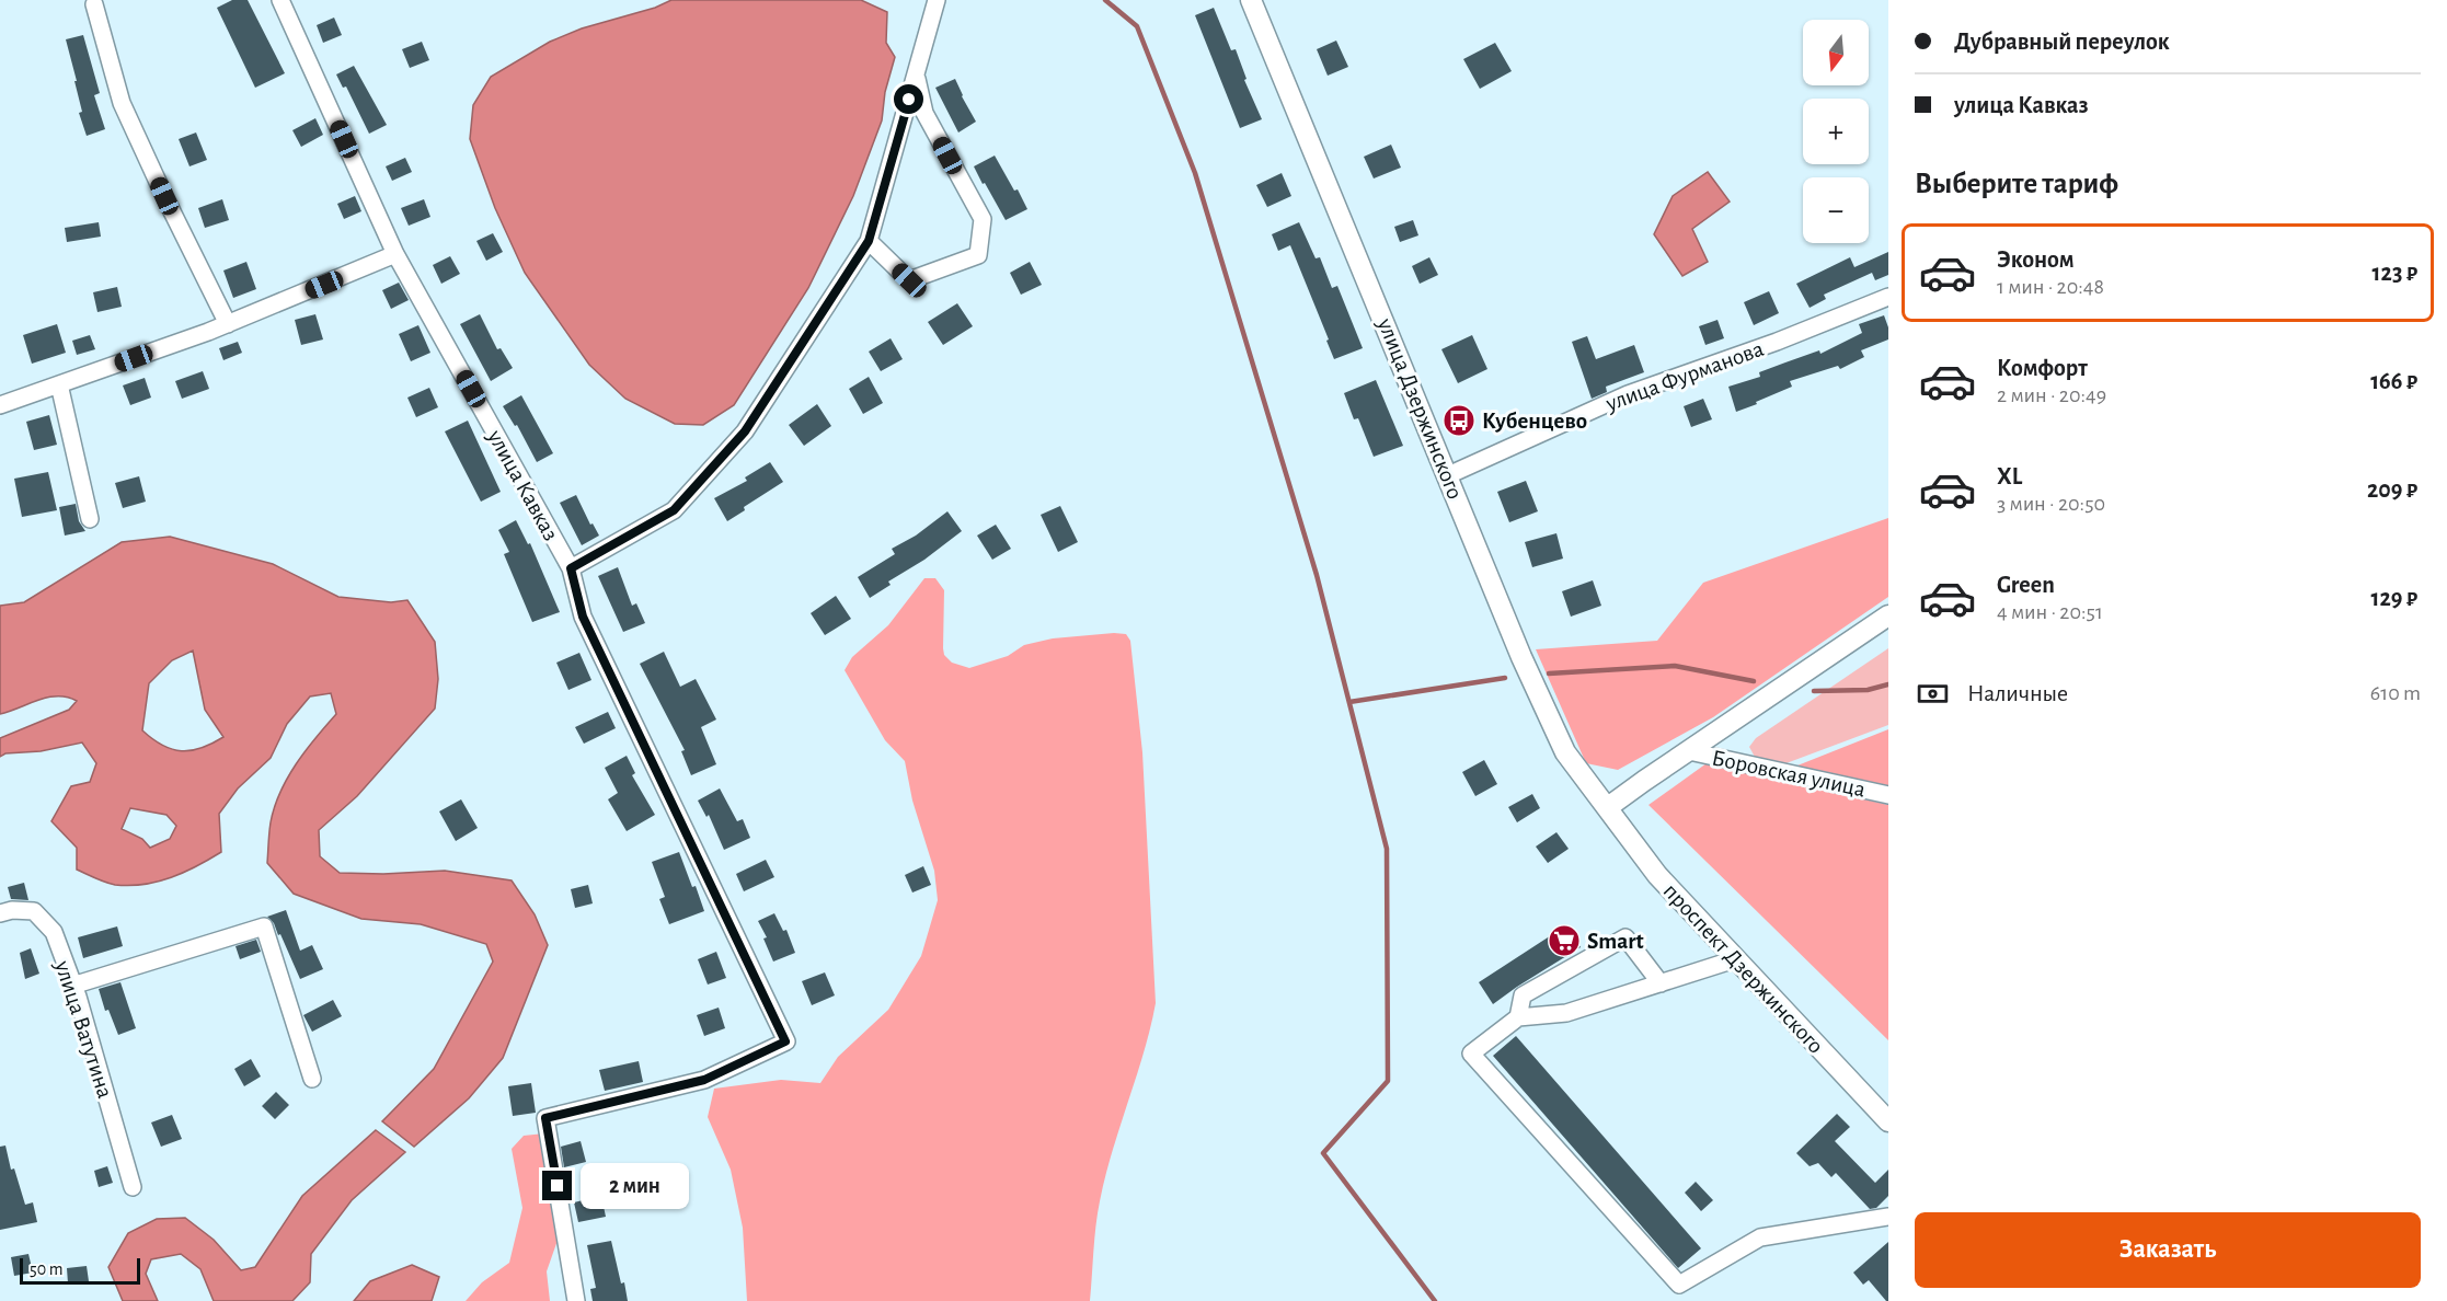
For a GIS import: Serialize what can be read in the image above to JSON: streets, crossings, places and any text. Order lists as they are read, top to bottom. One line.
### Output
{"streets":{"main road":["улица Дзержинского","проспект Дзержинского"],"street":["улица Фурманова","улица Кавказ","Боровская улица","улица Ватутина"]},"crossings":[["улица Фурманова","улица Дзержинского"],["улица Дзержинского","проспект Дзержинского"]],"places":{"bus stop":["Кубенцево"],"supermarket":["Smart"]},"scale_bar":"50 m","north":"bottom","page":{"banner":["Дубравный переулок","улица Кавказ"],"map_buttons":["+","−"],"heading":"Выберите тариф","list":[{"name":"Эконом","note":"1 мин · 20:48","value":"123 ₽"},{"name":"Комфорт","note":"2 мин · 20:49","value":"166 ₽"},{"name":"XL","note":"3 мин · 20:50","value":"209 ₽"},{"name":"Green","note":"4 мин · 20:51","value":"129 ₽"}],"pay":["Наличные","610 m"],"bubble":"2 мин","buttons":"Заказать","scale":"50 m"}}
